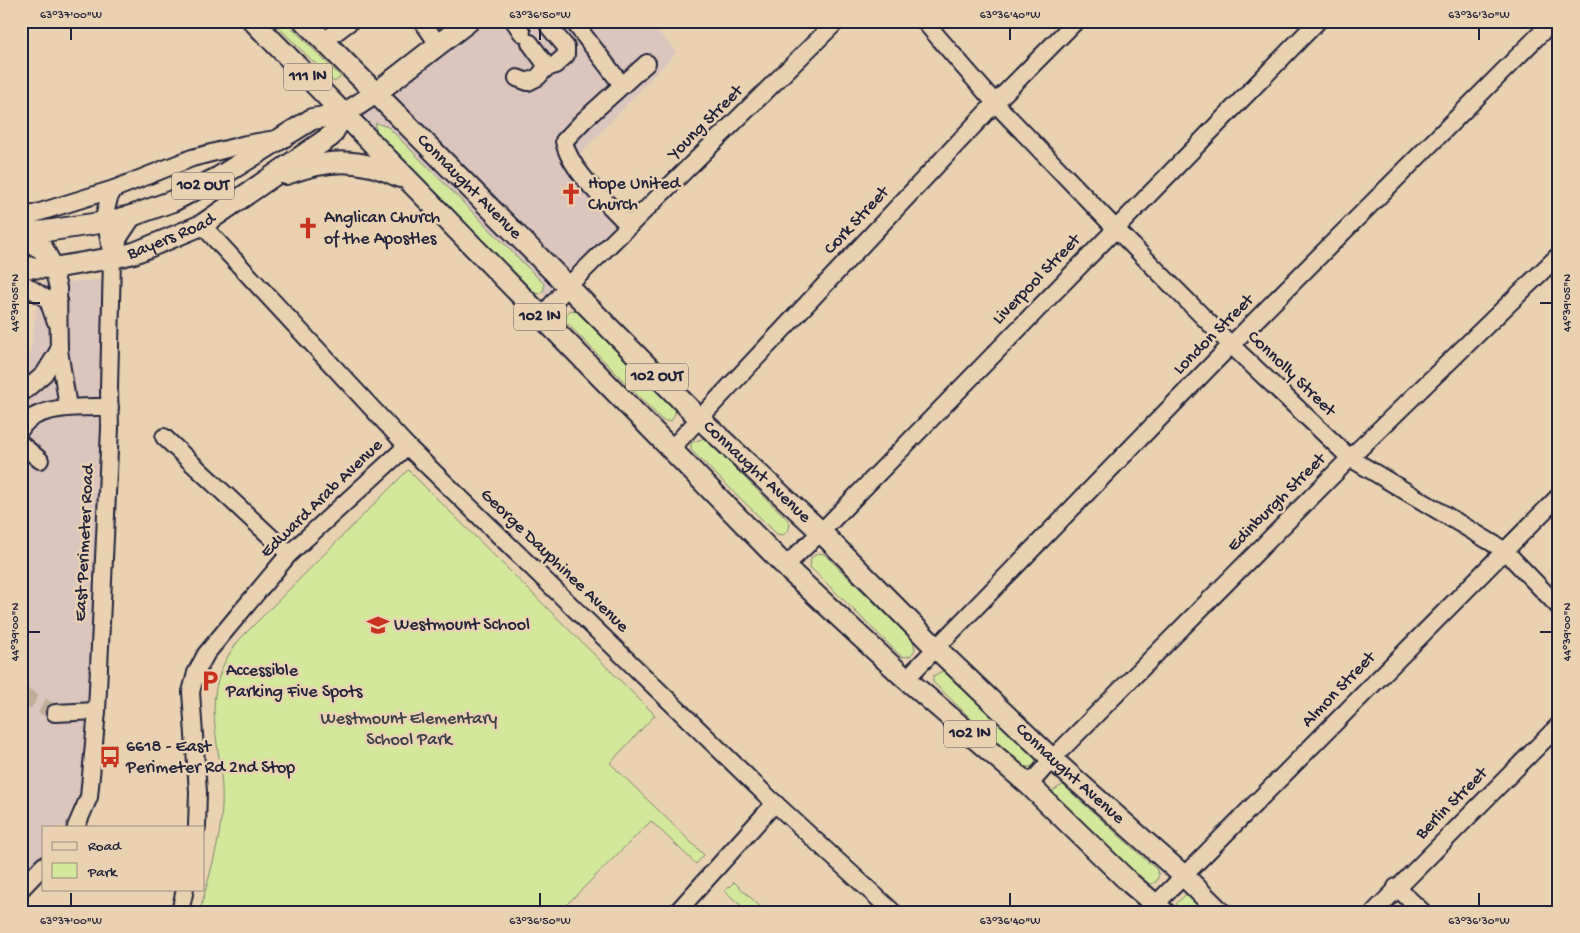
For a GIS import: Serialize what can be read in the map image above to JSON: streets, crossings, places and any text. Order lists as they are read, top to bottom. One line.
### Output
{"streets":{"main road":["111 IN","102 OUT","Connaught Avenue","Bayers Road","102 IN"],"street":["Young Street","Cork Street","Liverpool Street","London Street","Connolly Street","Edward Arab Avenue","Edinburgh Street","East Perimeter Road","George Dauphinee Avenue","Almon Street","Berlin Street"]},"crossings":[["Young Street","Connaught Avenue"],["Connaught Avenue","Cork Street"],["Connaught Avenue","Bayers Road"],["Connaught Avenue","Liverpool Street"],["Connaught Avenue","London Street"],["Connaught Avenue","Edinburgh Street"],["Connaught Avenue","Almon Street"],["Cork Street","Connolly Street"],["Bayers Road","East Perimeter Road"],["Bayers Road","George Dauphinee Avenue"],["Liverpool Street","Connolly Street"],["London Street","Connolly Street"],["Connolly Street","Edinburgh Street"],["Connolly Street","Almon Street"],["Edward Arab Avenue","George Dauphinee Avenue"]],"parks":["Westmount Elementary School Park"],"places":{"church":["Hope United Church","Anglican Church of the Apostles"],"school or university":["Westmount School"],"parking":["Accessible Parking Five Spots"],"bus stop":["6618 - East Perimeter Rd 2nd Stop"]},"legend":["Road","Park"],"coordinates":["63°37'00\"W","63°36'50\"W","63°36'40\"W","63°36'30\"W","44°39'05\"N","44°39'00\"N"]}
